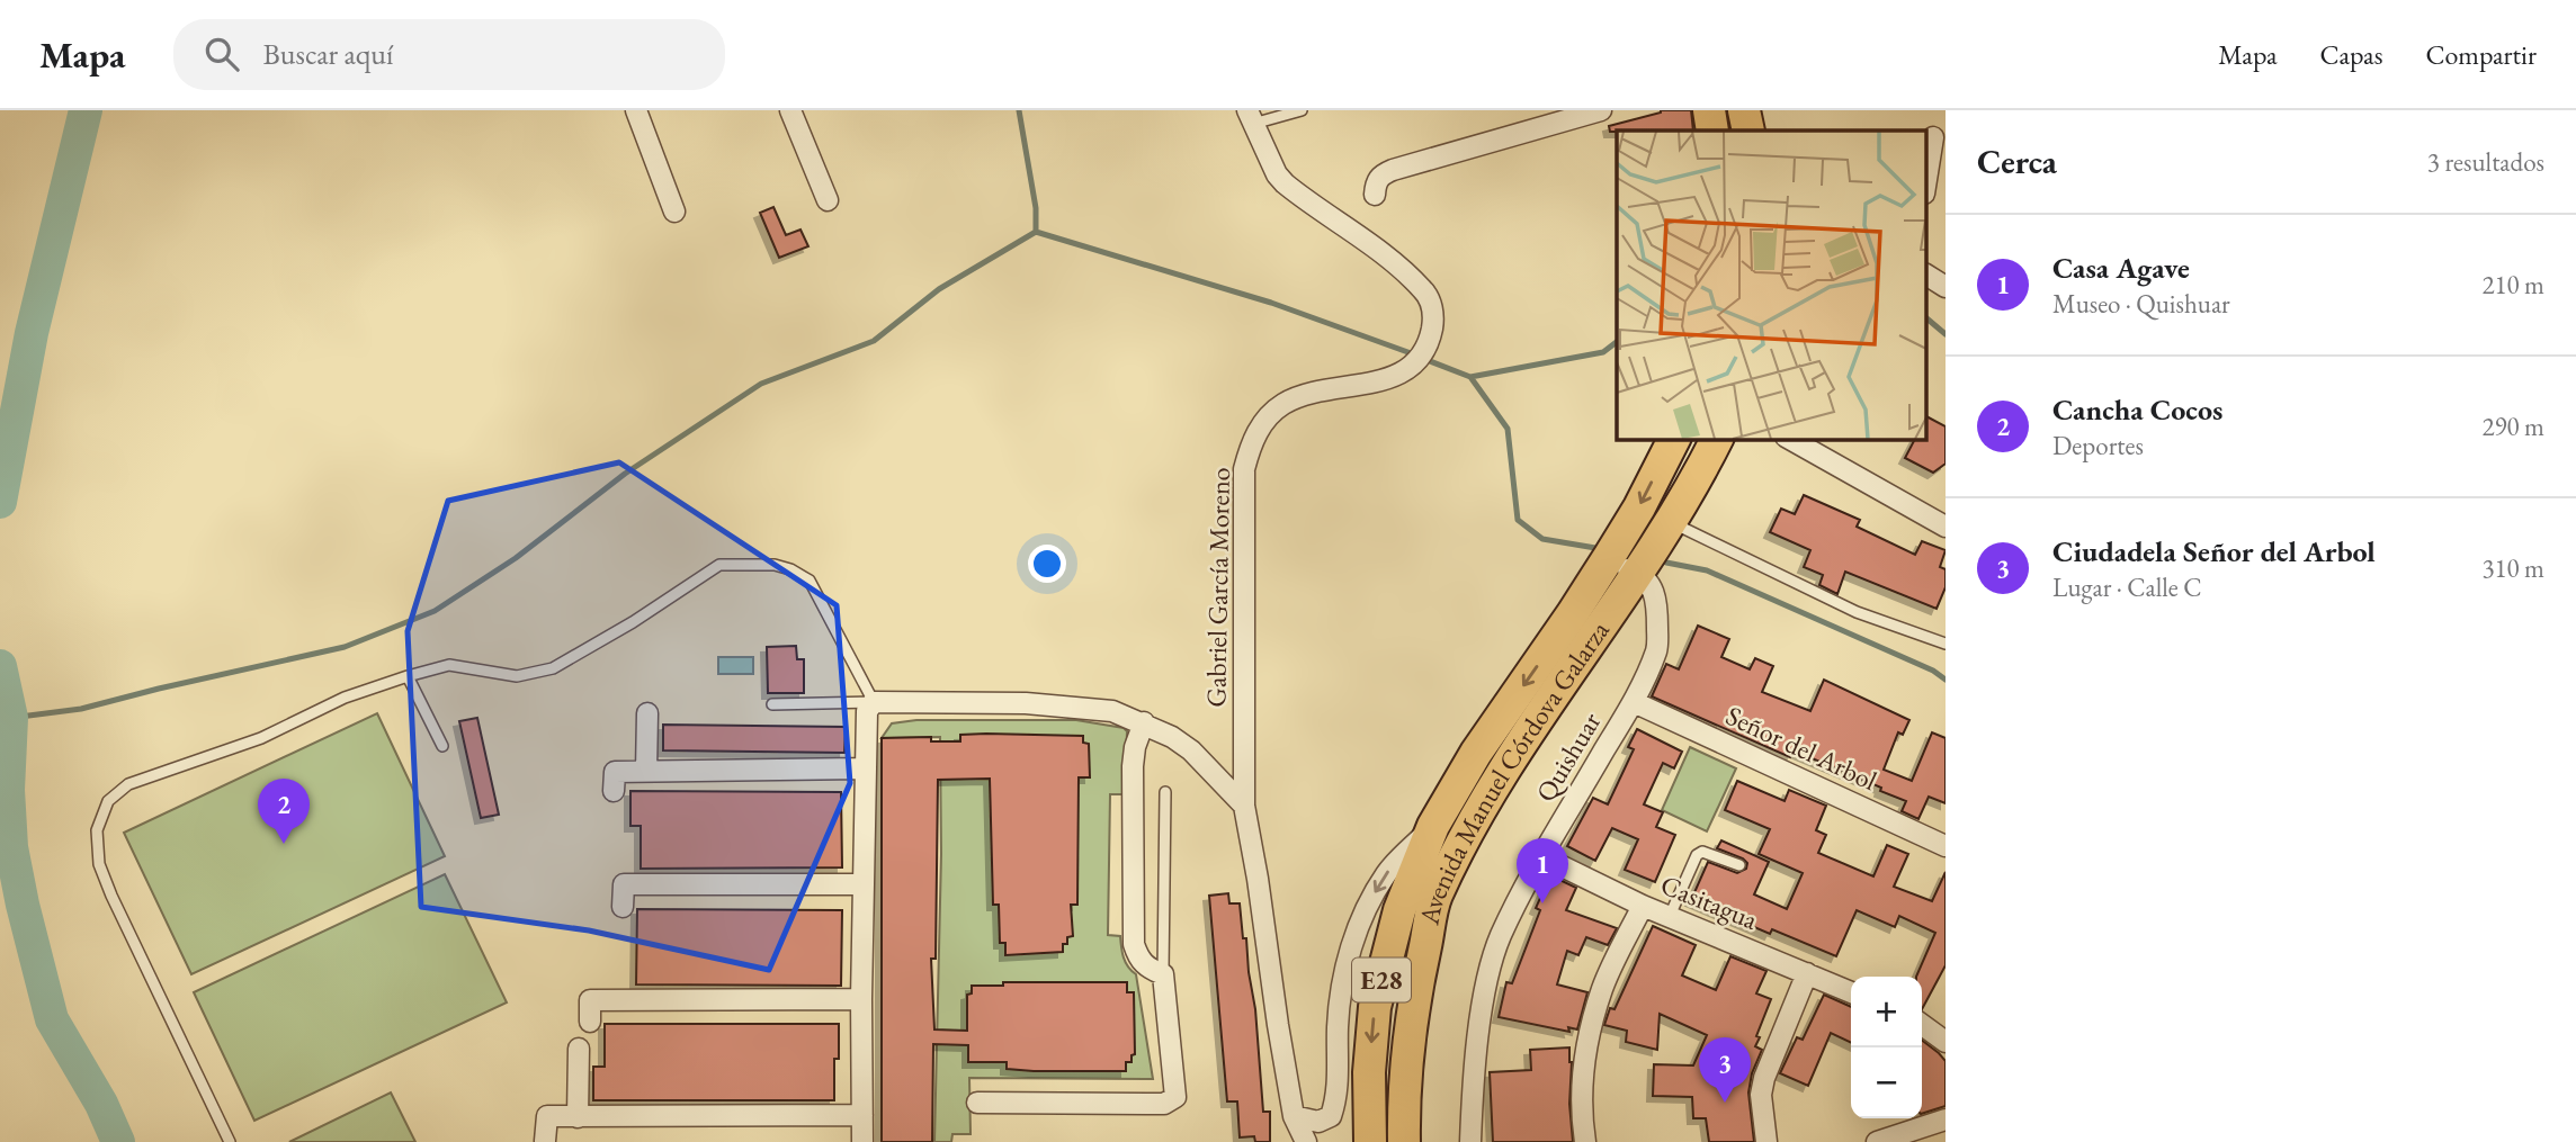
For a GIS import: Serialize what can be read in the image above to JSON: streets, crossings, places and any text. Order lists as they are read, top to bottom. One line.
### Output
{"streets":{"main road":["Avenida Manuel Córdova Galarza","E28"],"street":["Gabriel García Moreno","Señor del Arbol","Quishuar","Casitagua"]},"crossings":[["Señor del Arbol","Quishuar"],["Quishuar","Avenida Manuel Córdova Galarza"],["Quishuar","Casitagua"]],"page":{"header":"Mapa","search":"Buscar aquí","nav":["Mapa","Capas","Compartir"],"heading":["Cerca","3 resultados"],"list":[{"mark":"1","name":"Casa Agave","note":"Museo · Quishuar","value":"210 m"},{"mark":"2","name":"Cancha Cocos","note":"Deportes","value":"290 m"},{"mark":"3","name":"Ciudadela Señor del Arbol","note":"Lugar · Calle C","value":"310 m"}],"pins":["2","1","3"],"map_buttons":["+","−"]}}
